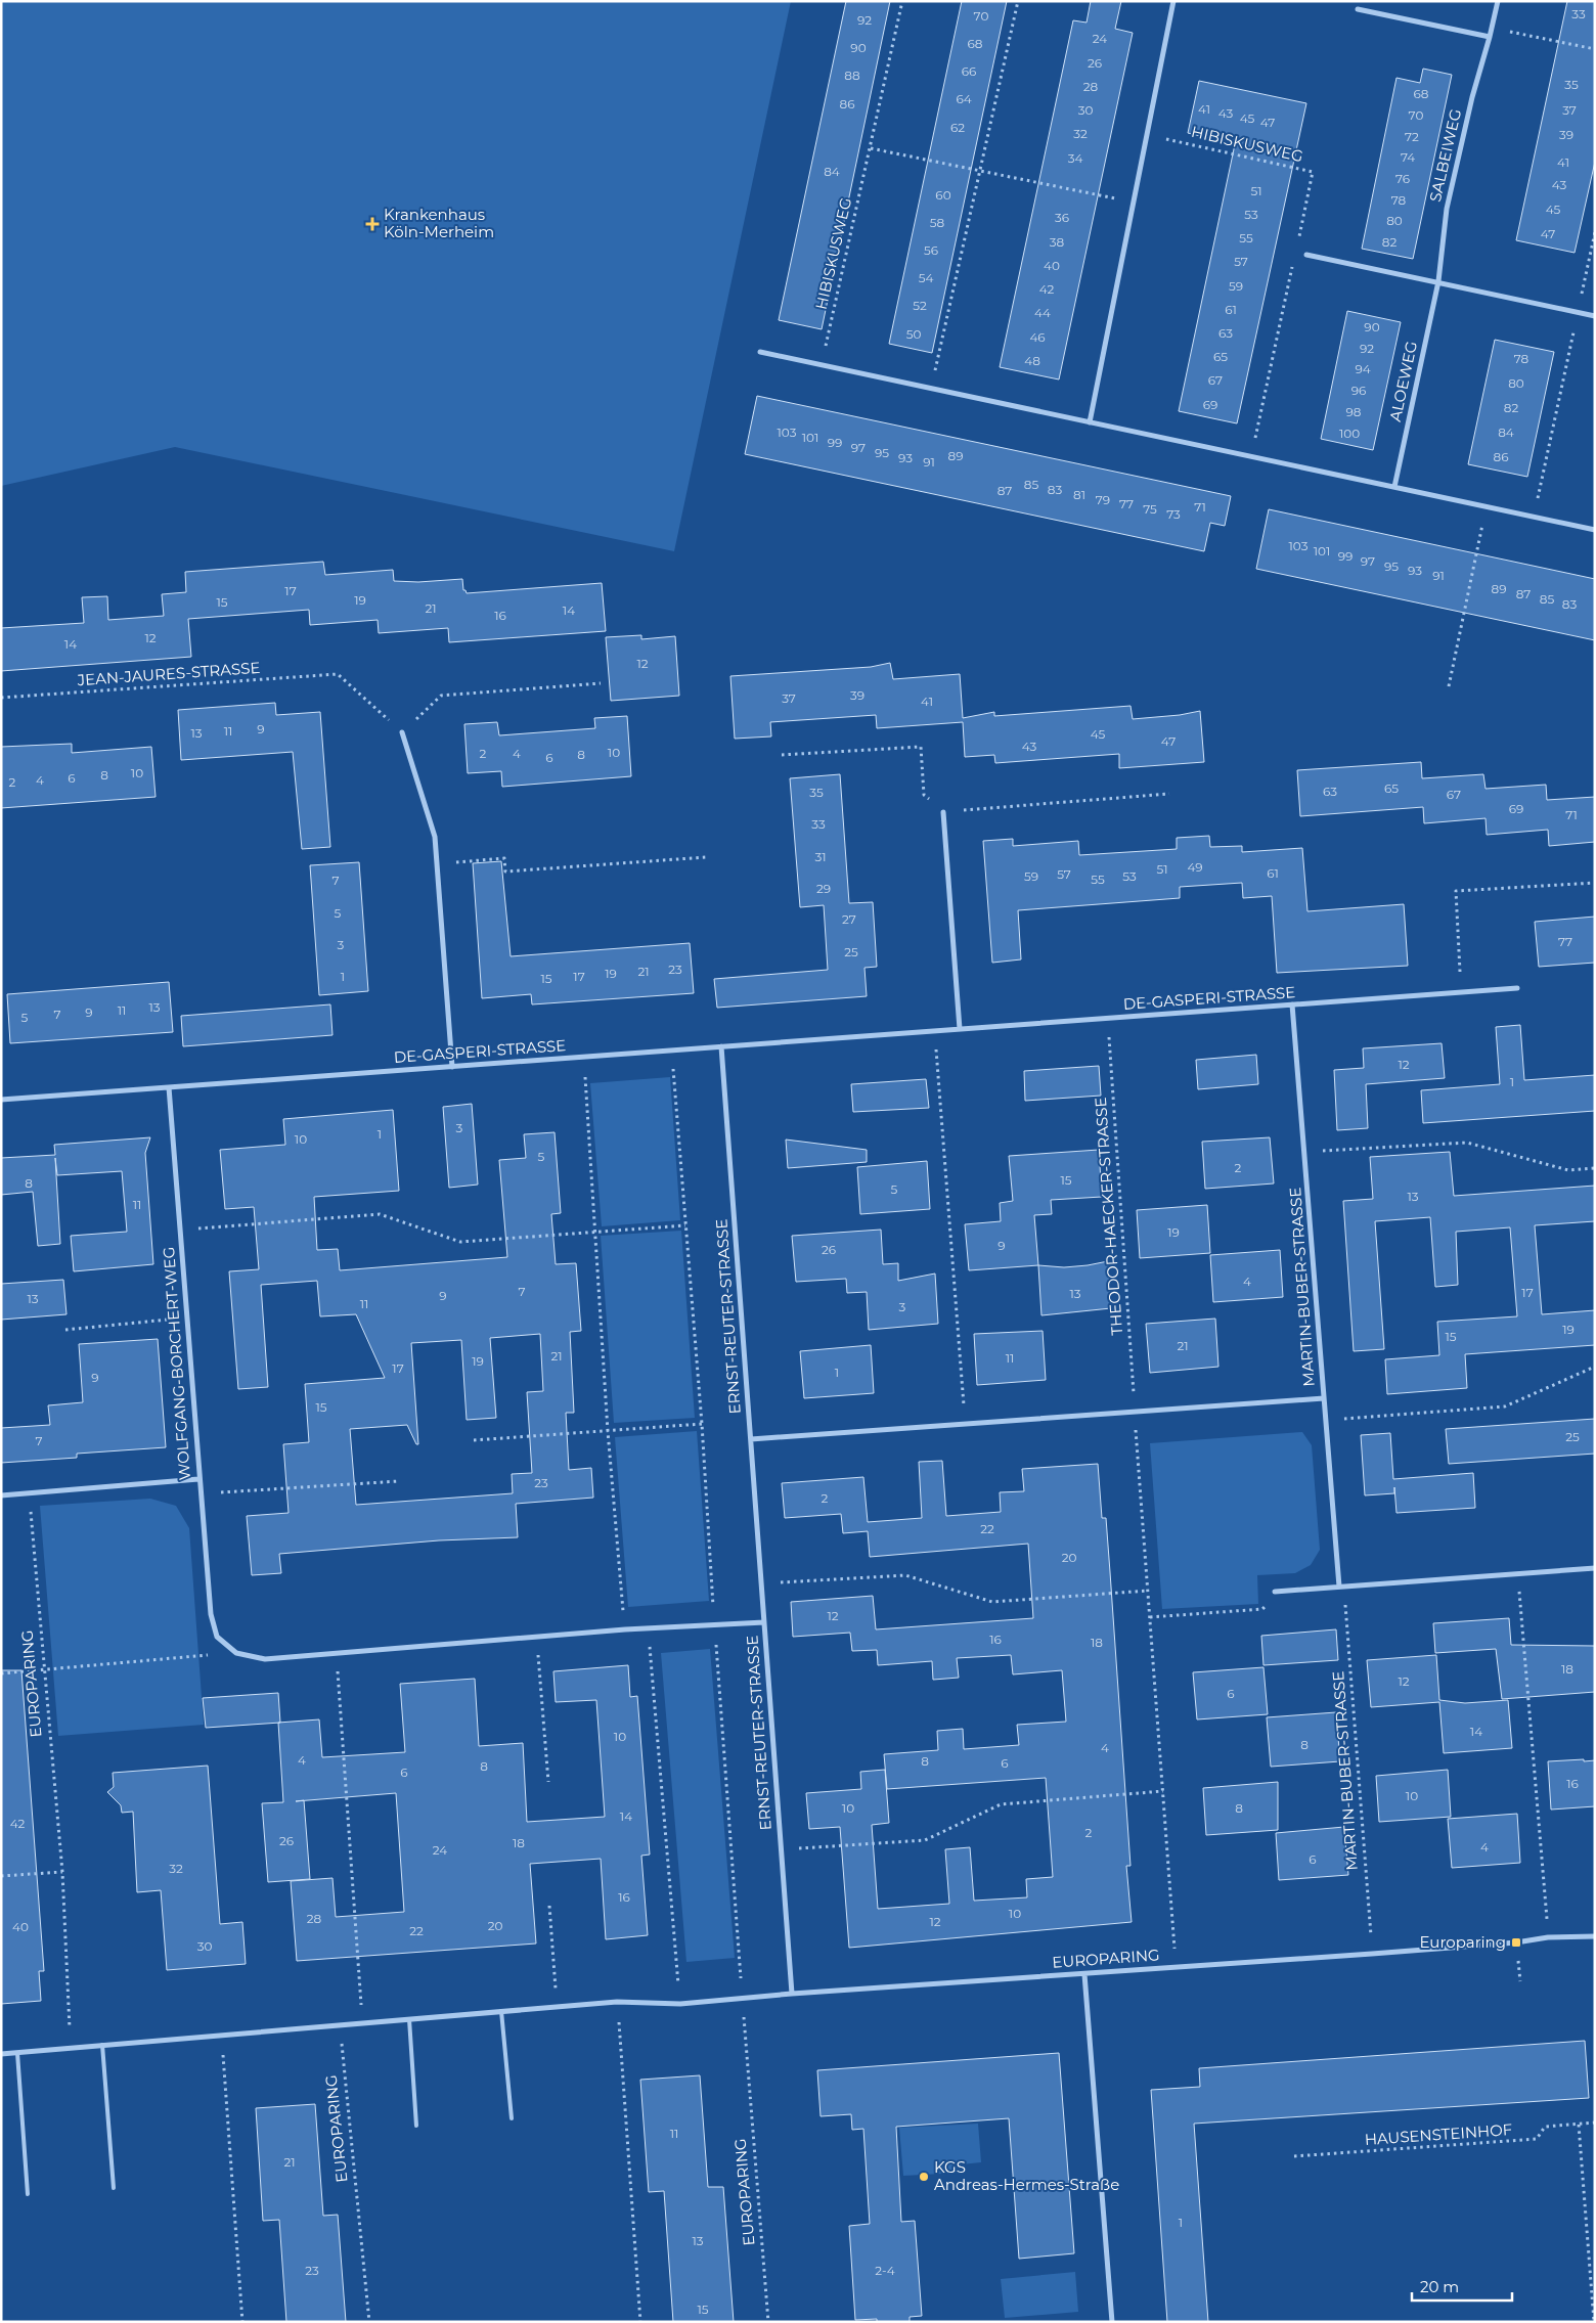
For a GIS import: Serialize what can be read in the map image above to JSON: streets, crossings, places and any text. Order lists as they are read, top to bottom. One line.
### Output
{"streets":{"street":["SALBEIWEG","ALOEWEG","DE-GASPERI-STRASSE","MARTIN-BUBER-STRASSE","ERNST-REUTER-STRASSE","WOLFGANG-BORCHERT-WEG","EUROPARING"],"path":["HIBISKUSWEG","JEAN-JAURES-STRASSE","THEODOR-HAECKER-STRASSE","HAUSENSTEINHOF"]},"crossings":[["SALBEIWEG","ALOEWEG"],["DE-GASPERI-STRASSE","THEODOR-HAECKER-STRASSE"],["DE-GASPERI-STRASSE","MARTIN-BUBER-STRASSE"],["DE-GASPERI-STRASSE","ERNST-REUTER-STRASSE"],["DE-GASPERI-STRASSE","WOLFGANG-BORCHERT-WEG"],["MARTIN-BUBER-STRASSE","EUROPARING"],["ERNST-REUTER-STRASSE","WOLFGANG-BORCHERT-WEG"],["ERNST-REUTER-STRASSE","EUROPARING"]],"places":{"health":["Krankenhaus Köln-Merheim"],"transit":["Europaring"],"other":["KGS Andreas-Hermes-Straße"]},"house_numbers":["33","70","92","24","68","90","26","66","88","35","28","68","64","86","41","30","37","43","70","45","47","62","32","39","72","74","34","41","84","76","43","51","60","78","45","53","36","80","58","47","55","38","82","56","57","40","54","59","42","52","61","44","90","63","50","46","92","65","78","48","94","67","80","96","69","82","98","103","84","100","101","99","97","95","89","86","93","91","85","83","87","81","79","77","71","75","73","103","101","99","97","95","93","91","89","17","87","85","19","15","83","21","14","16","12","14","12","39","37","41","9","11","13","45","47","43","10","2","4","8","6","10","8","6","4","2","65","63","35","67","69","71","33","31","49","51","61","57","59","53","55","7","29","5","27","77","3","25","23","21","19","1","17","15","13","11","9","7","5","12","1","3","1","10","5","2","15","8","5","13","11","19","9","26","4","7","17","13","9","13","11","3","19","15","21","21","11","19","17","1","9","15","25","7","23","2","22","20","12","16","18","18","12","6","14","10","8","4","4","8","6","8","6","16","10","10","8","14","42","2","26","18","4","24","6","32","16","10","28","12","20","40","22","30","11","21","1","13","23","2-4","15"],"scale_bar":"20 m"}
